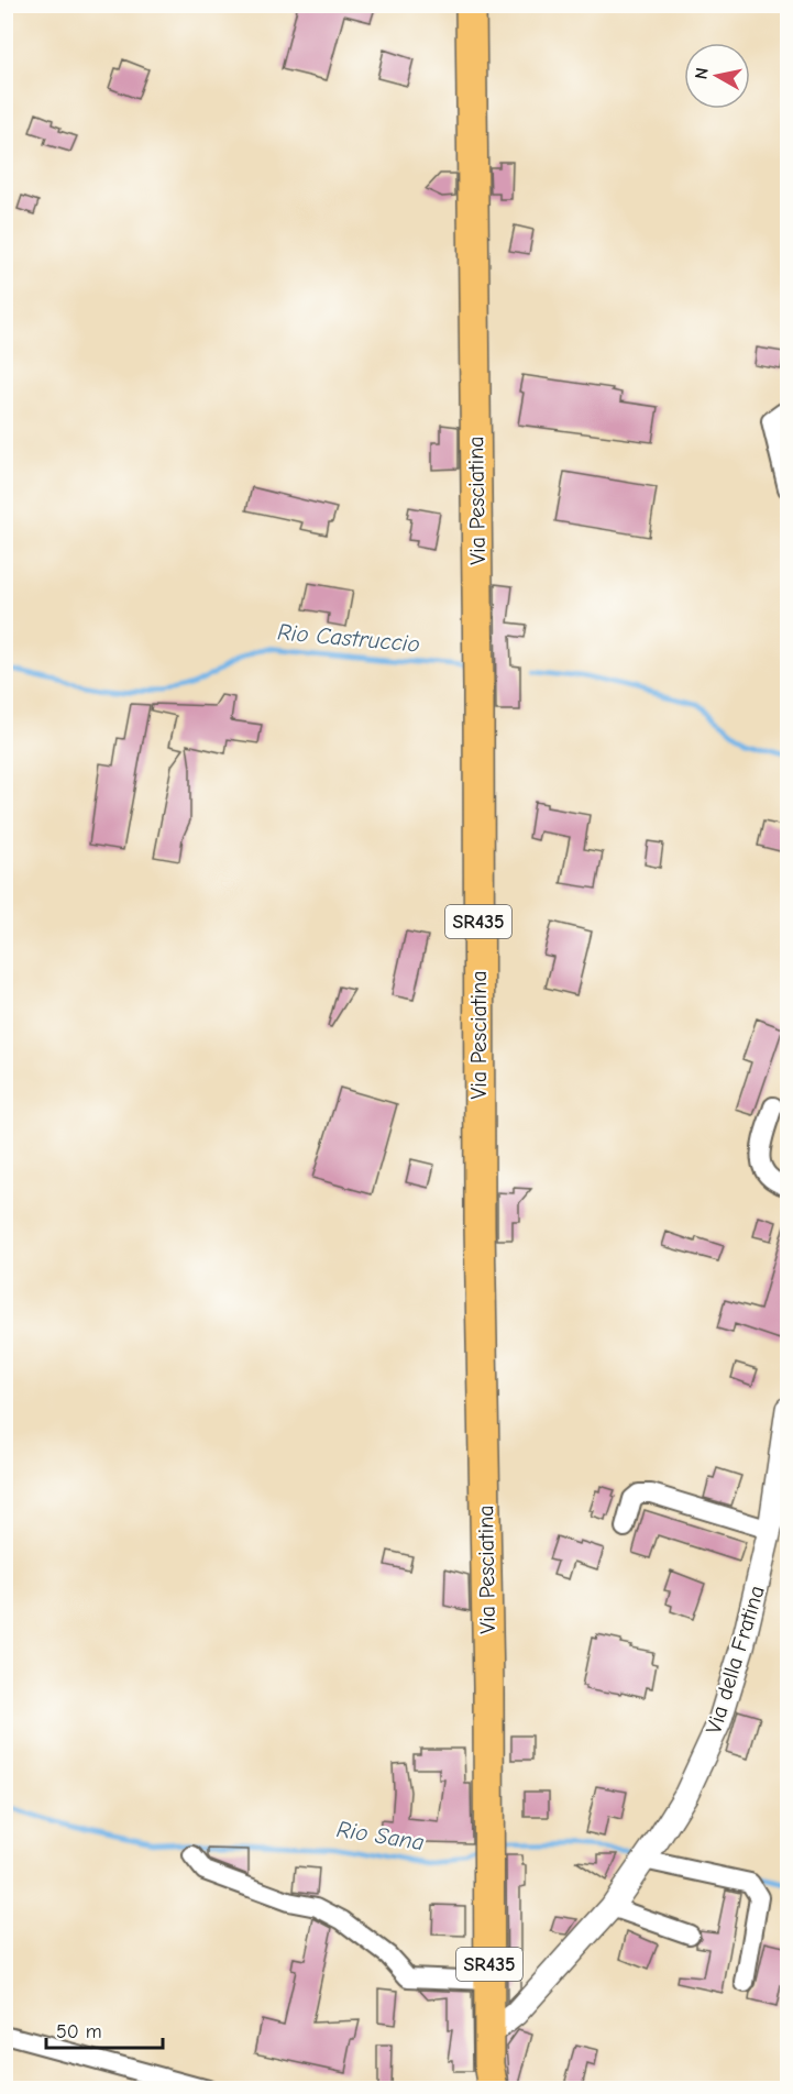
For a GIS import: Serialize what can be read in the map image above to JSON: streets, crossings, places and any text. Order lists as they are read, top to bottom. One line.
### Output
{"streets":{"main road":["Via Pesciatina","SR435"],"street":["Via della Fratina"]},"crossings":[["Via Pesciatina","Via della Fratina"]],"water":["Rio Castruccio","Rio Sana"],"scale_bar":"50 m","north":"left"}
